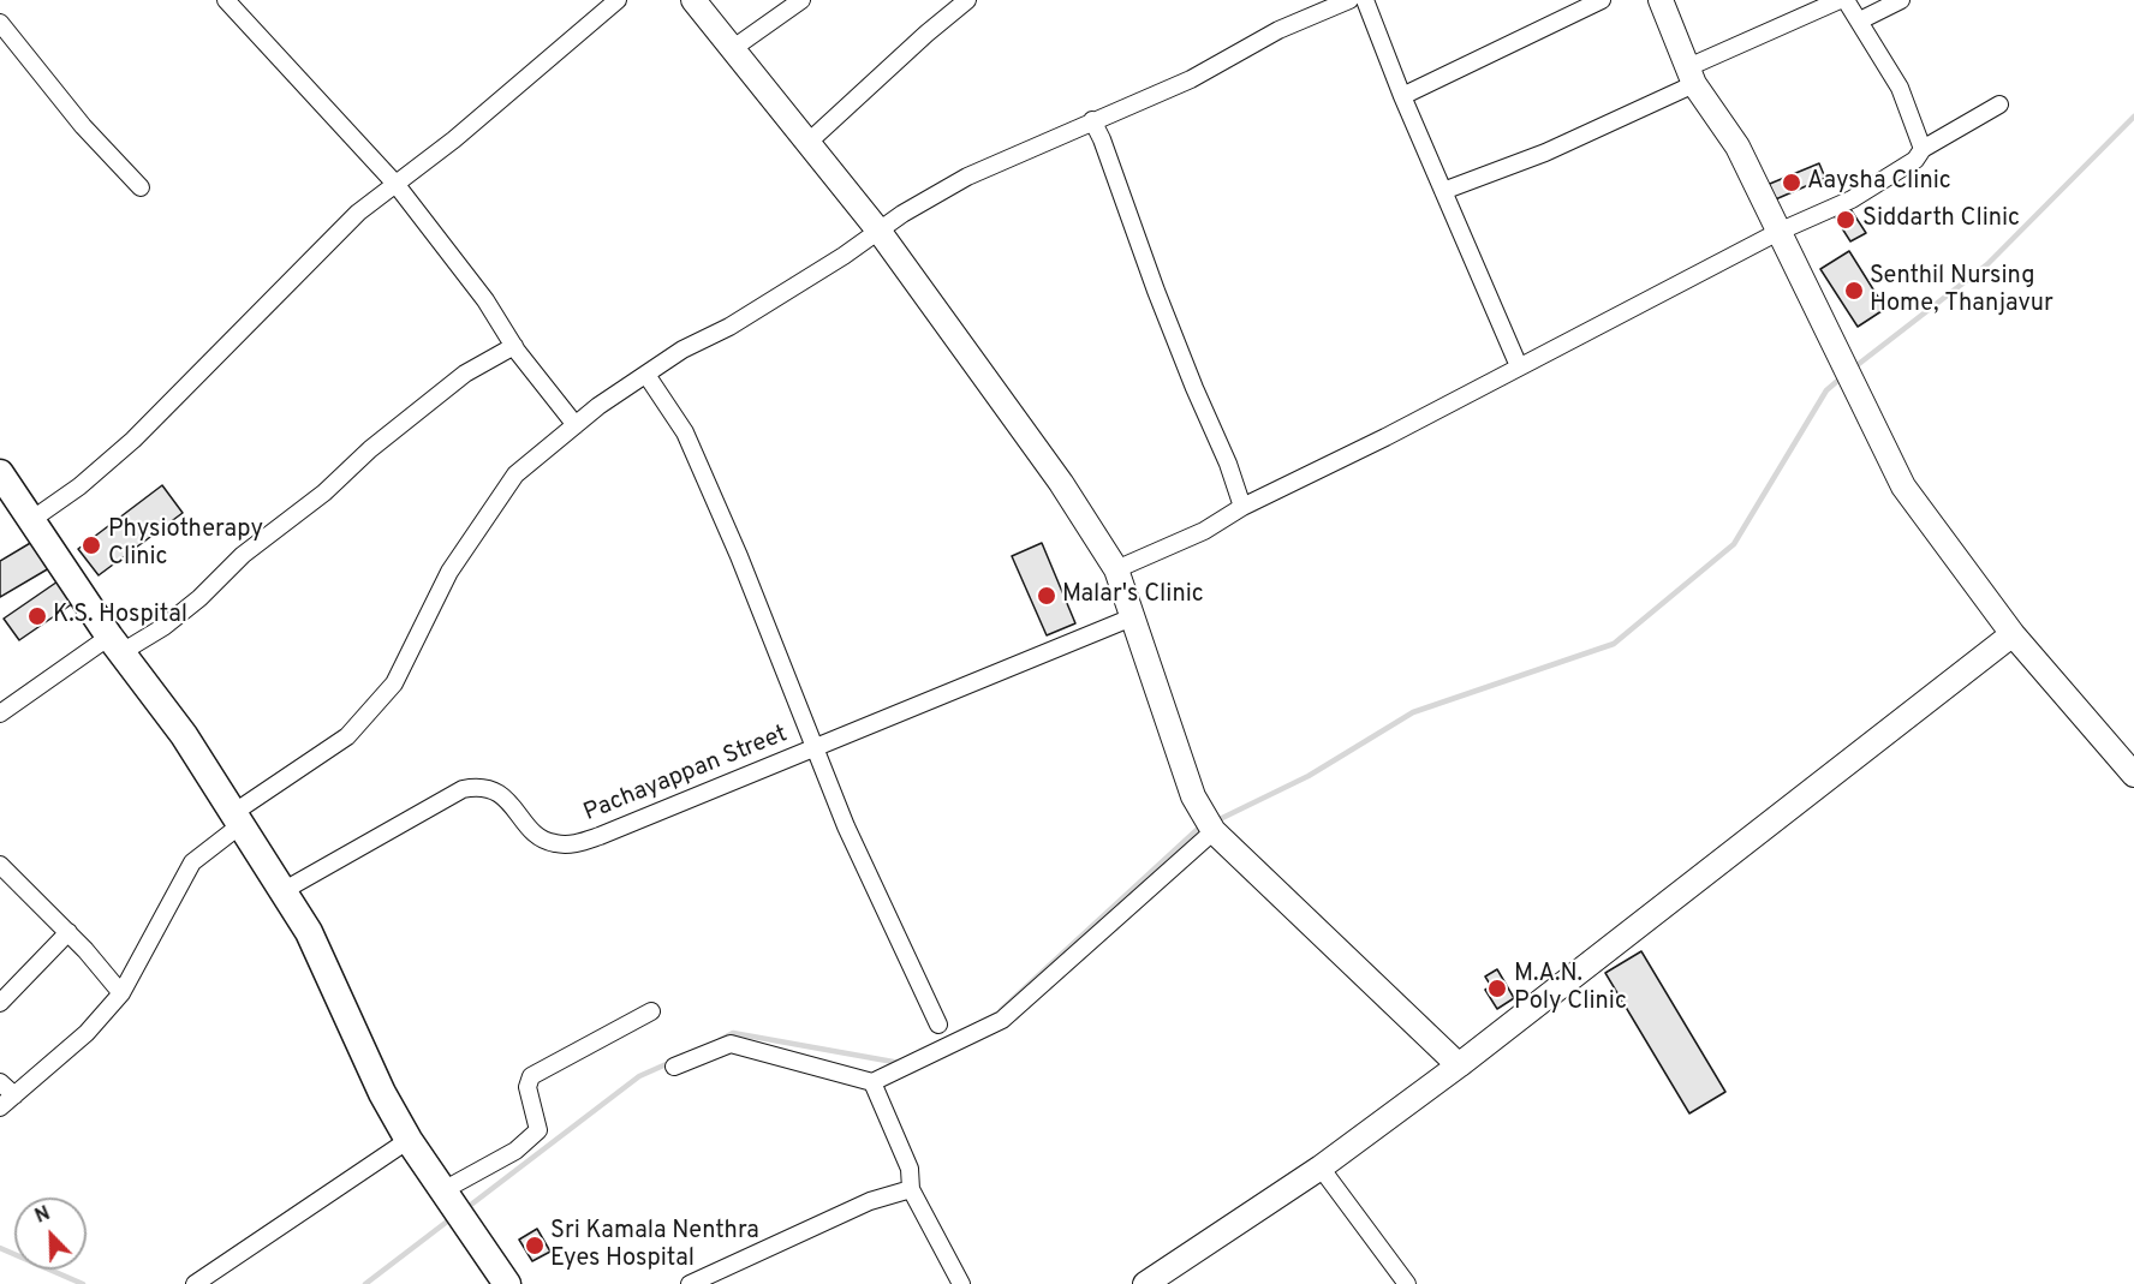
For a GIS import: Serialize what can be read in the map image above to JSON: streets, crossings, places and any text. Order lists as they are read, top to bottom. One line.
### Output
{"streets":{"street":["Pachayappan Street"]},"places":["Aaysha Clinic","Siddarth Clinic","Senthil Nursing Home, Thanjavur","Physiotherapy Clinic","Malar's Clinic","K.S. Hospital","M.A.N. Poly Clinic","Sri Kamala Nenthra Eyes Hospital"],"north":"top left"}
